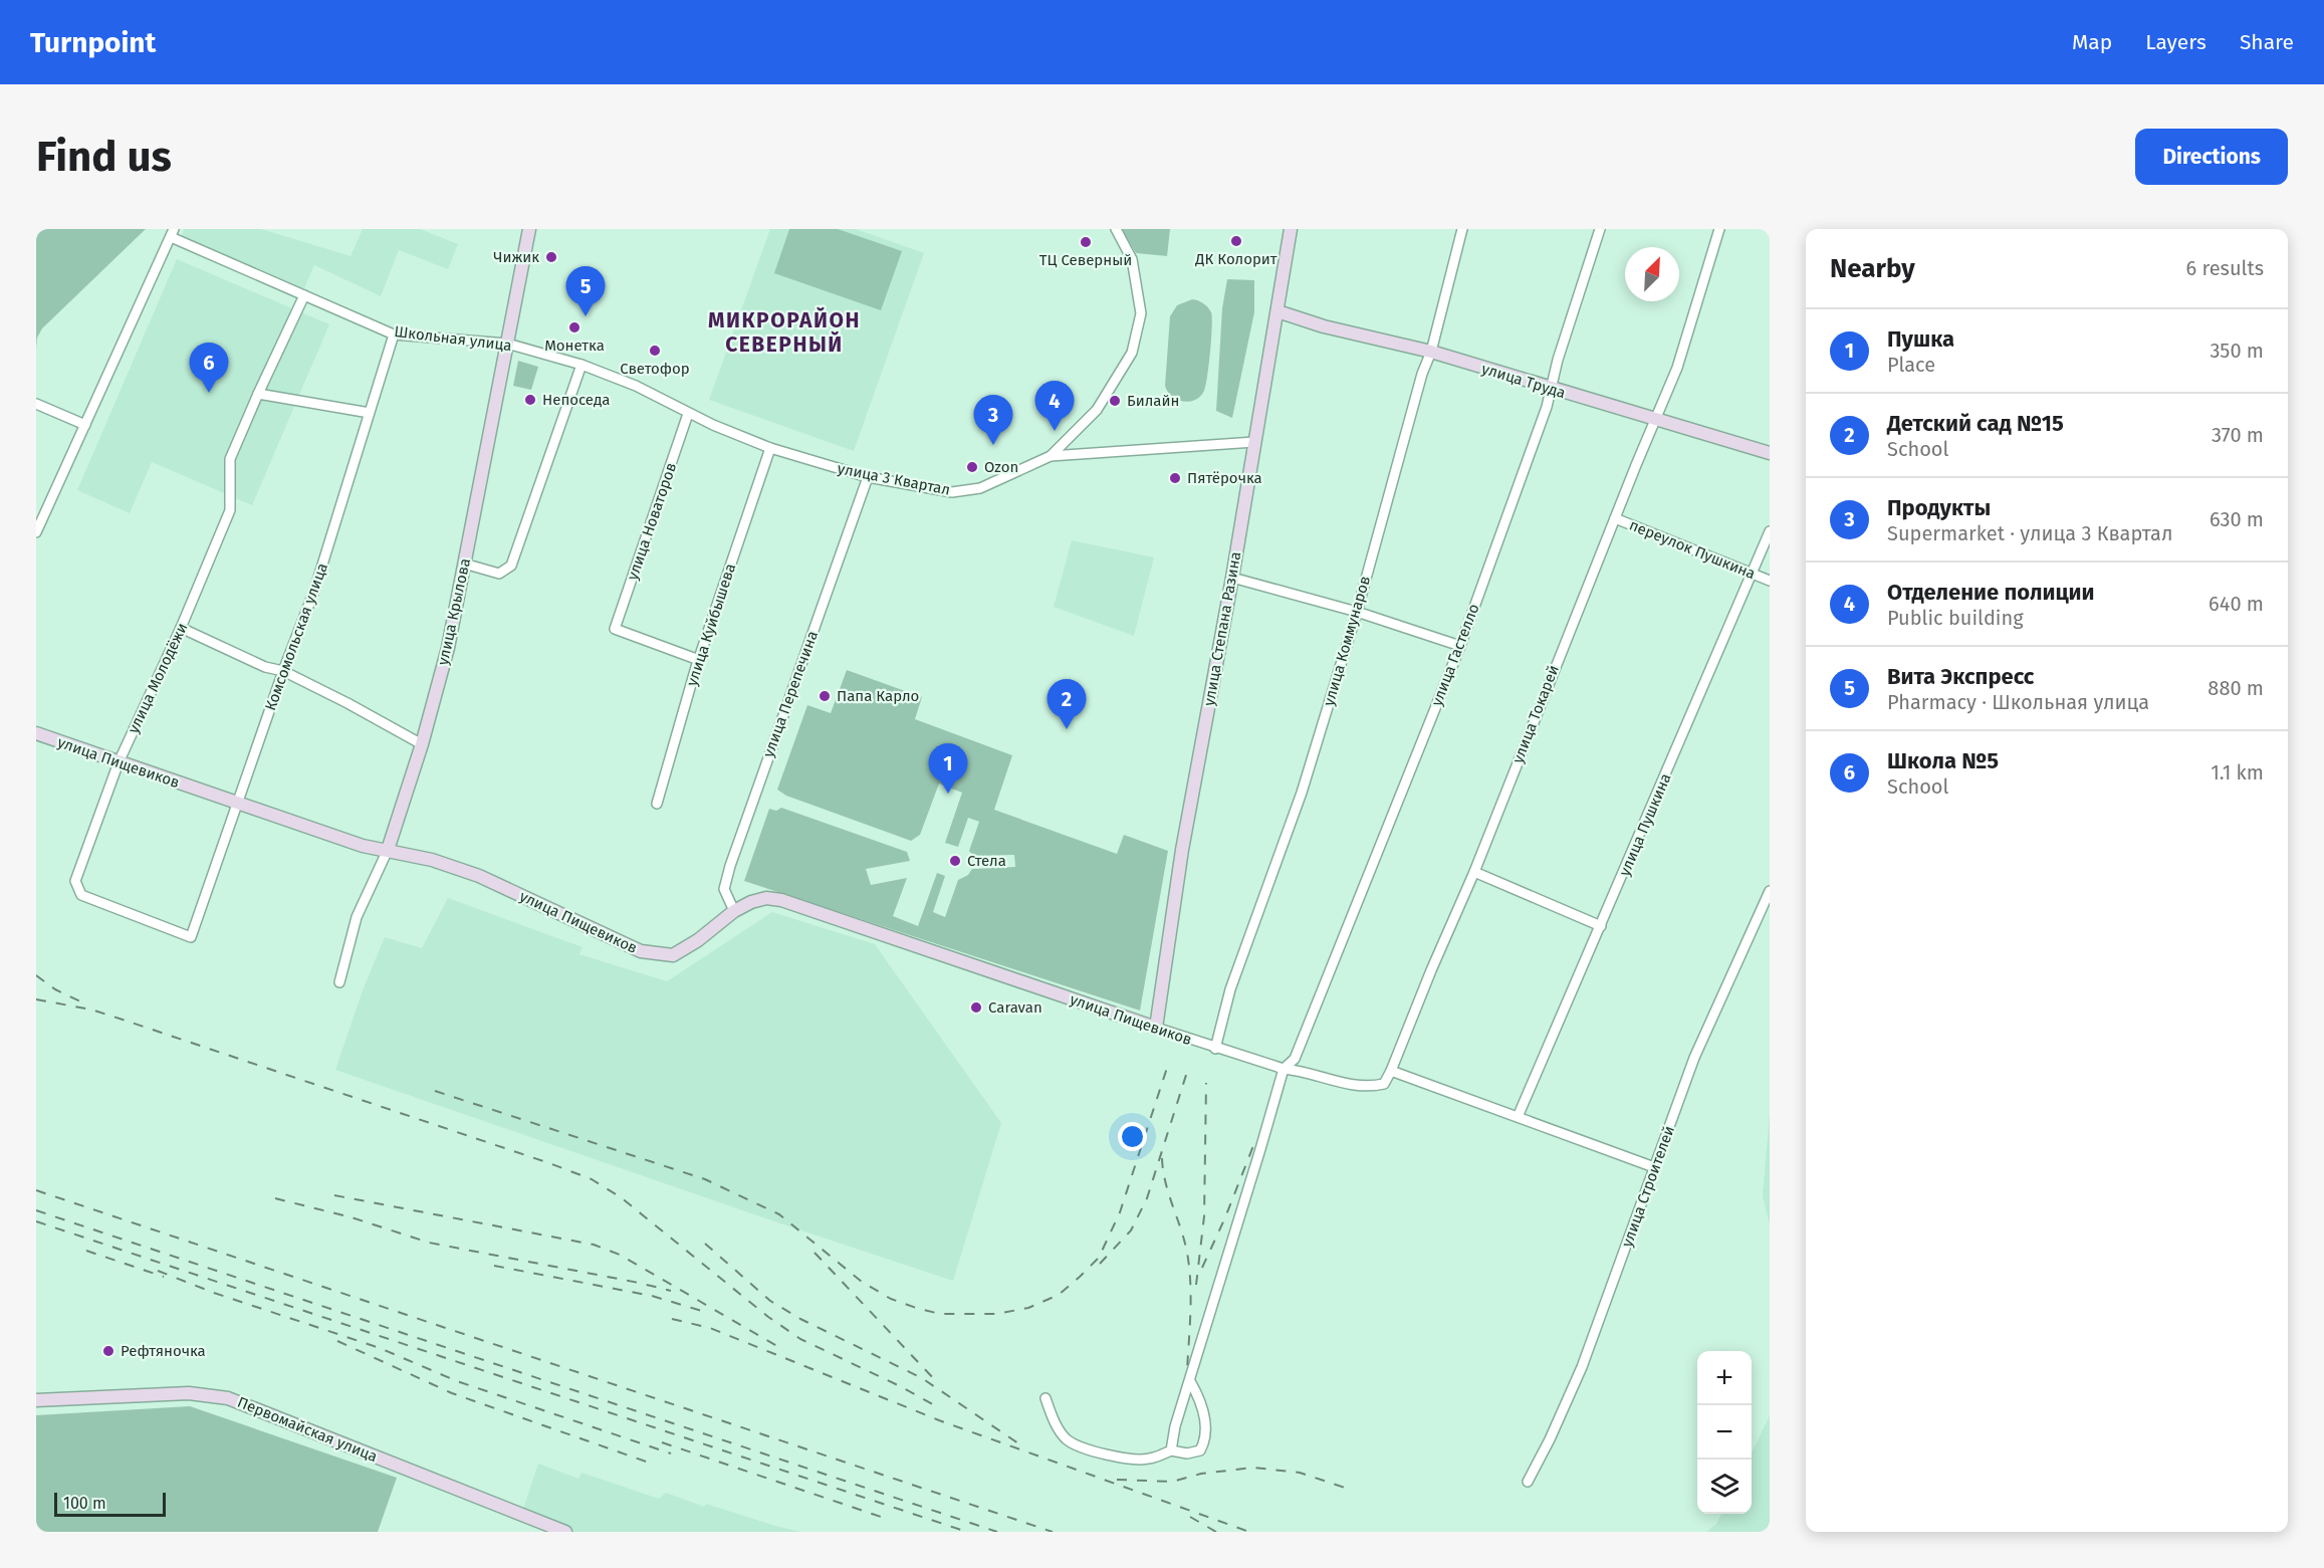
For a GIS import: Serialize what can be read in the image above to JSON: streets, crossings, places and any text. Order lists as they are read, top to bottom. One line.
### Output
{"streets":{"main road":["улица Труда","улица Крылова","улица Степана Разина","улица Пищевиков","Первомайская улица"],"street":["Школьная улица","улица 3 Квартал","улица Новаторов","переулок Пушкина","улица Куйбышева","Комсомольская улица","улица Коммунаров","улица Гастелло","улица Молодёжи","улица Перепечина","улица Токарей","улица Пушкина","улица Строителей"]},"crossings":[["Школьная улица","улица 3 Квартал"],["Школьная улица","улица Новаторов"],["Школьная улица","улица Крылова"],["Школьная улица","улица Куйбышева"],["Школьная улица","Комсомольская улица"],["улица Труда","улица Степана Разина"],["улица Труда","улица Коммунаров"],["улица Труда","улица Гастелло"],["улица Труда","улица Токарей"],["улица 3 Квартал","улица Куйбышева"],["улица 3 Квартал","улица Перепечина"],["улица Новаторов","улица Куйбышева"],["переулок Пушкина","улица Токарей"],["переулок Пушкина","улица Пушкина"],["улица Крылова","улица Пищевиков"],["улица Степана Разина","улица Пищевиков"],["Комсомольская улица","улица Молодёжи"],["Комсомольская улица","улица Пищевиков"],["улица Коммунаров","улица Пищевиков"],["улица Гастелло","улица Пищевиков"],["улица Молодёжи","улица Пищевиков"],["улица Перепечина","улица Пищевиков"],["улица Токарей","улица Пищевиков"]],"districts":["МИКРОРАЙОН СЕВЕРНЫЙ"],"places":["ДК Колорит","ТЦ Северный","Чижик","Монетка","Светофор","Непоседа","Билайн","Ozon","Пятёрочка","Папа Карло","Стела","Caravan","Рефтяночка"],"scale_bar":"100 m","north":"top right","page":{"header":"Turnpoint","nav":["Map","Layers","Share"],"buttons":"Directions","title":"Find us","heading":["Nearby","6 results"],"pins":["5","6","4","3","2","1"],"list":[{"mark":"1","name":"Пушка","note":"Place","value":"350 m"},{"mark":"2","name":"Детский сад №15","note":"School","value":"370 m"},{"mark":"3","name":"Продукты","note":"Supermarket · улица 3 Квартал","value":"630 m"},{"mark":"4","name":"Отделение полиции","note":"Public building","value":"640 m"},{"mark":"5","name":"Вита Экспресс","note":"Pharmacy · Школьная улица","value":"880 m"},{"mark":"6","name":"Школа №5","note":"School","value":"1.1 km"}],"map_buttons":["+","−"],"scale":"100 m"}}
